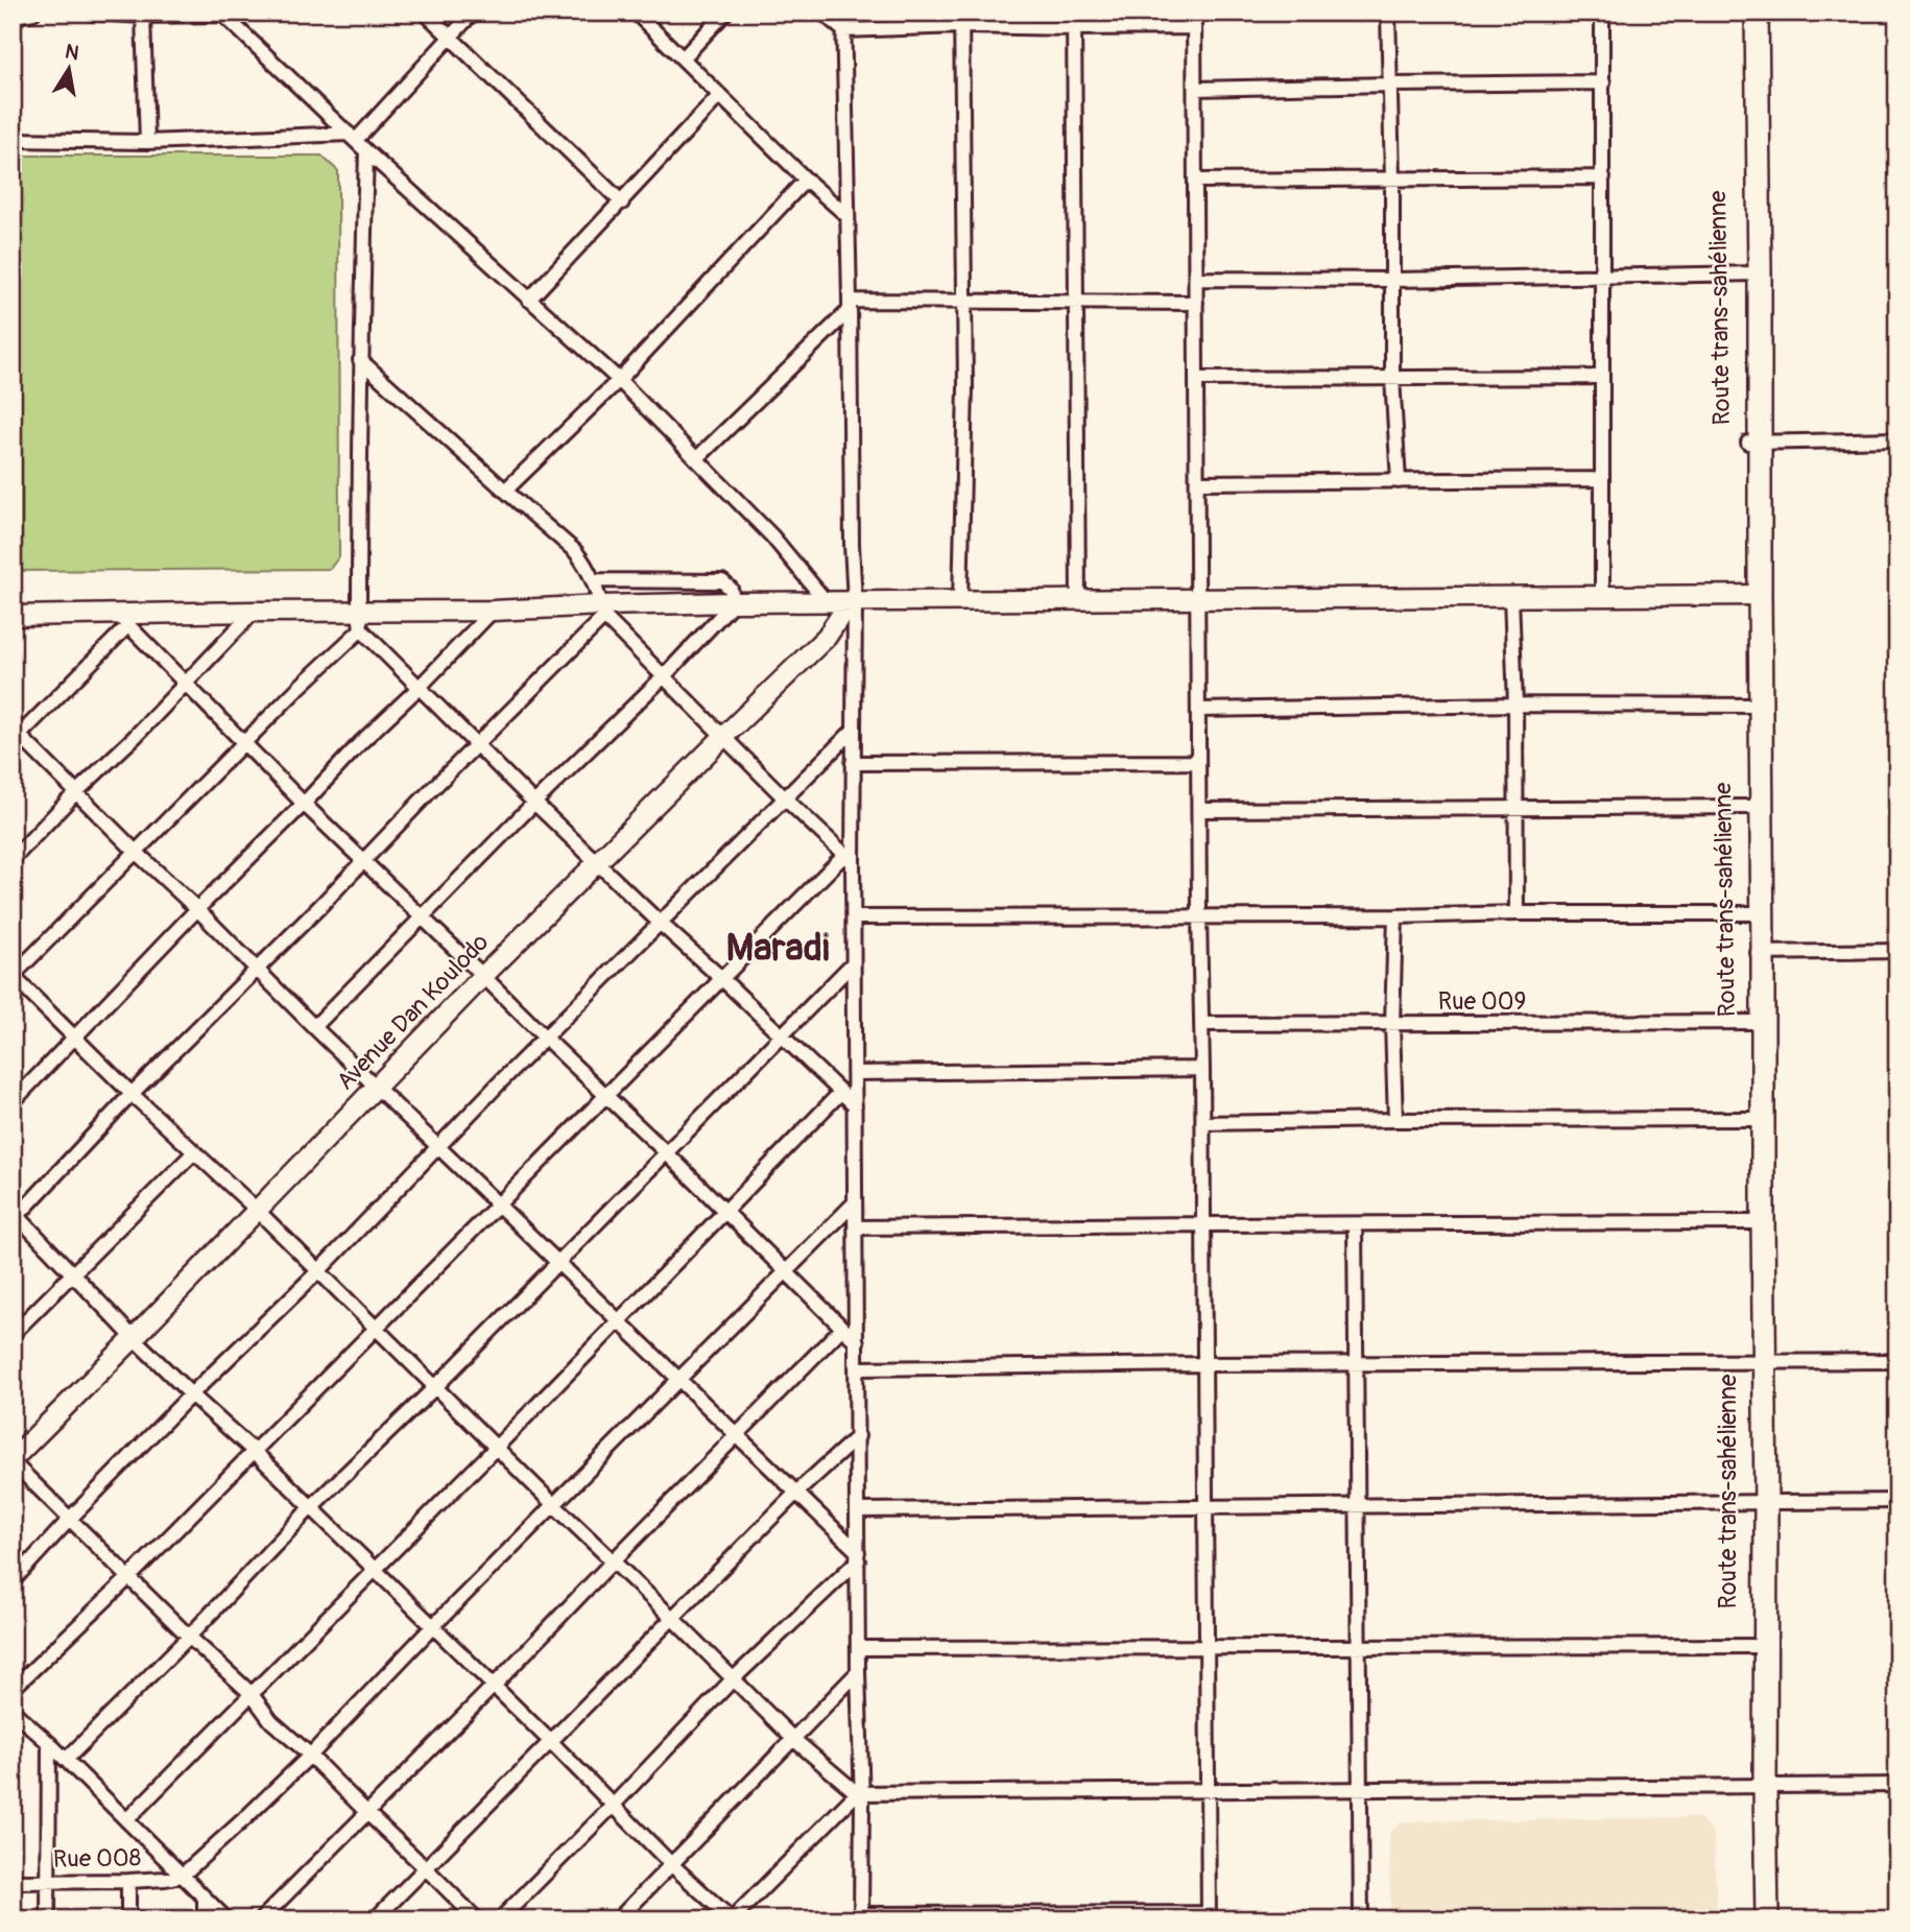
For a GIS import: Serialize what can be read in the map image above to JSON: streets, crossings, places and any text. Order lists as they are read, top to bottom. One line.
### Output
{"streets":{"highway":["Route trans-sahélienne"],"street":["Rue 009","Avenue Dan Koulodo","Rue 008"]},"crossings":[["Route trans-sahélienne","Rue 009"]],"districts":["Maradi"],"north":"top"}
